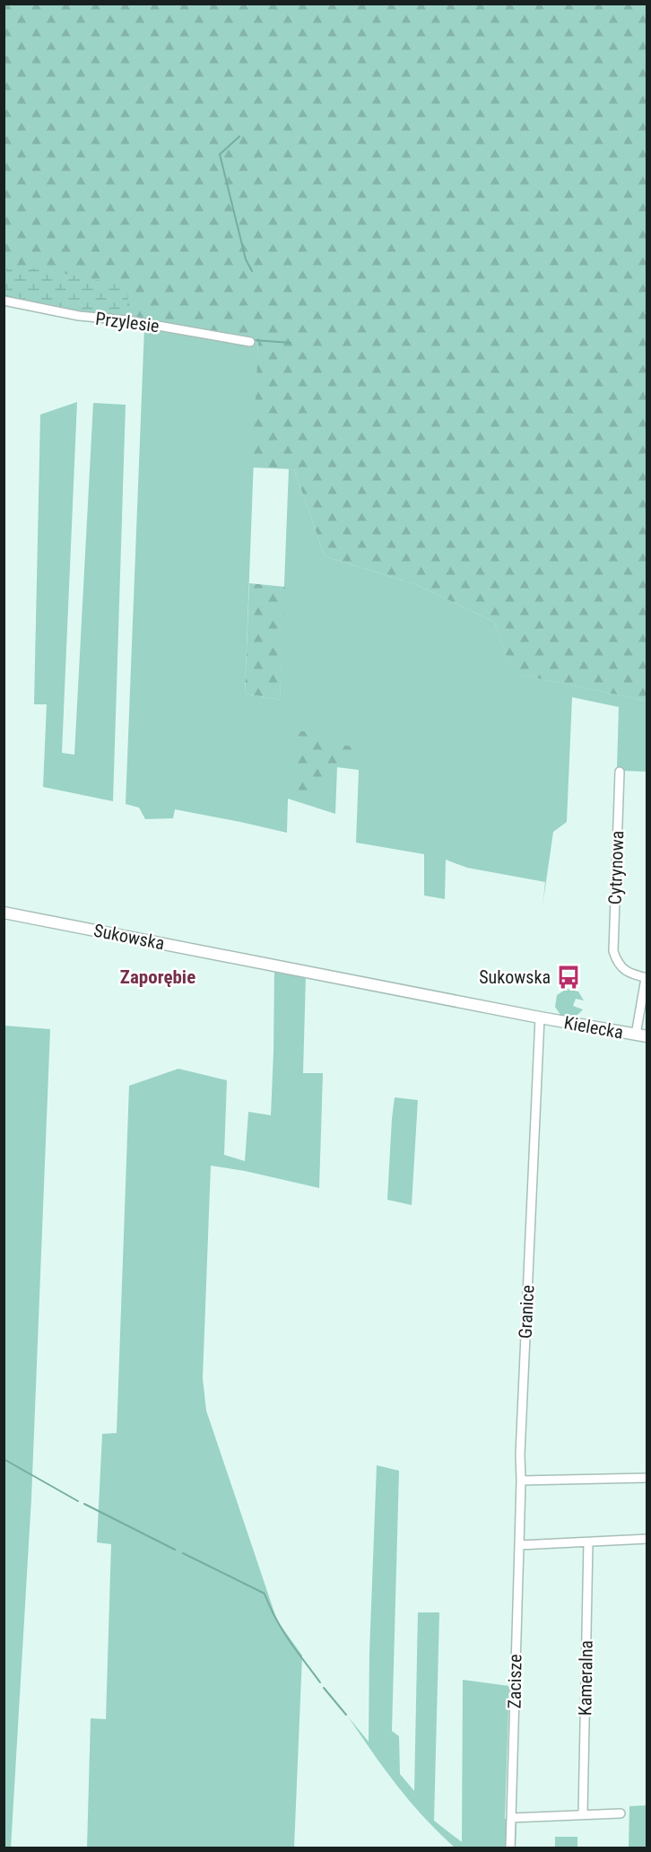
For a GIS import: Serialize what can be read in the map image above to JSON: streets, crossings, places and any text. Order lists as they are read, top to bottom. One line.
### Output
{"streets":{"street":["Przylesie","Cytrynowa","Sukowska","Kielecka","Granice","Kameralna","Zacisze"]},"crossings":[["Sukowska","Kielecka"],["Sukowska","Granice"],["Kielecka","Granice"],["Granice","Zacisze"]],"districts":["Zaporębie"],"places":{"bus stop":["Sukowska"]}}
